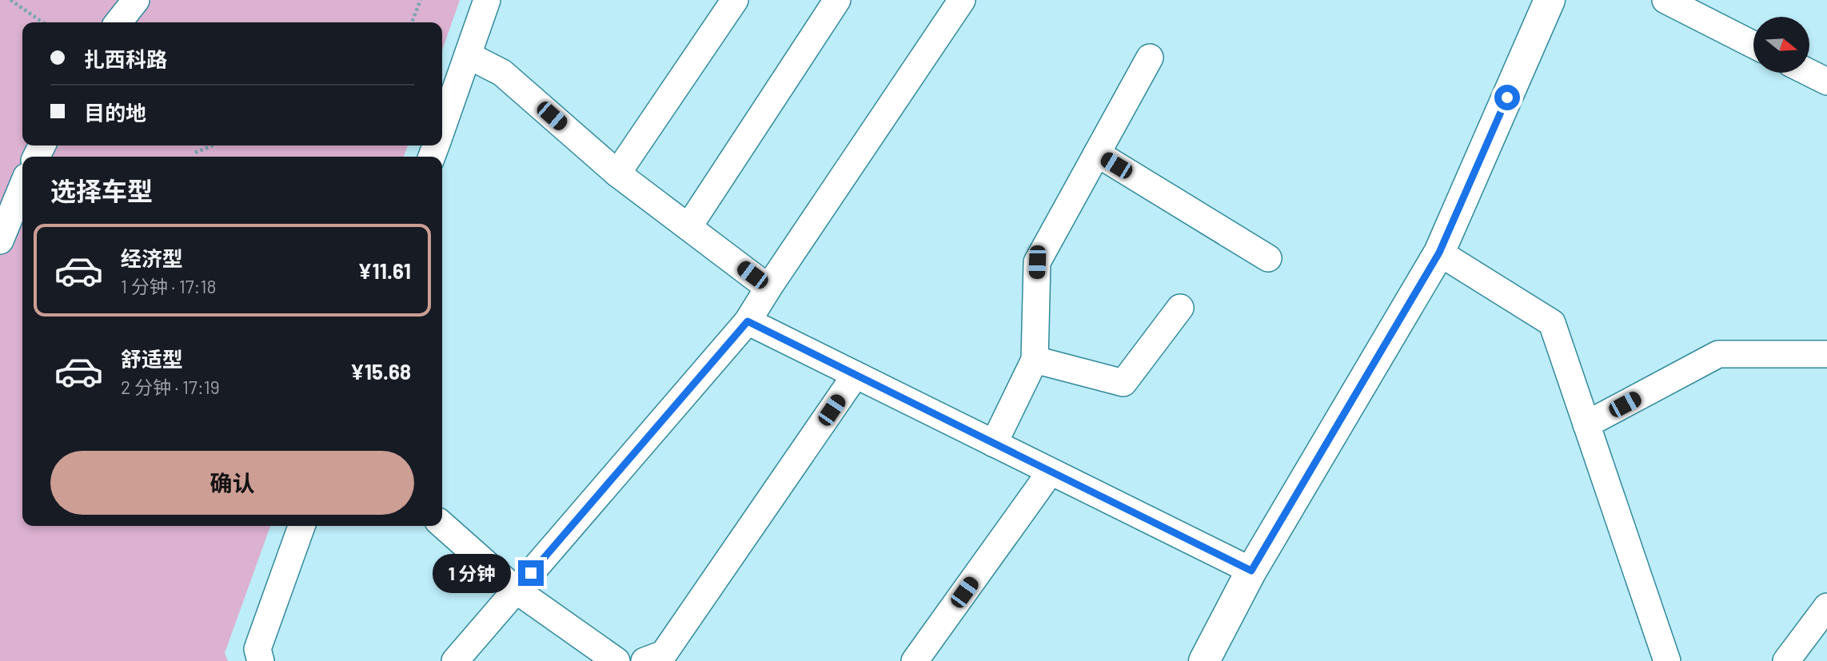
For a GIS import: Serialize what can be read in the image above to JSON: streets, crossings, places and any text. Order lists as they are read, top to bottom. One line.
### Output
{"north":"right","page":{"banner":["扎西科路","目的地"],"heading":"选择车型","list":[{"name":"经济型","note":"1 分钟 · 17:18","value":"¥11.61"},{"name":"舒适型","note":"2 分钟 · 17:19","value":"¥15.68"}],"buttons":"确认","bubble":"1 分钟"}}
